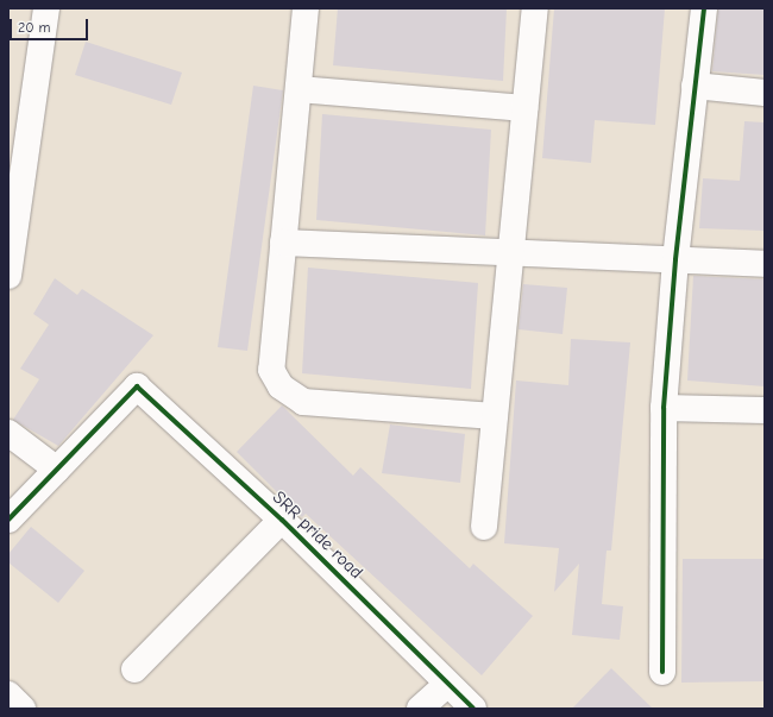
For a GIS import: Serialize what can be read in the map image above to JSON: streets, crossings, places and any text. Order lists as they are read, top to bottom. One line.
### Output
{"streets":{"street":["SRR pride road"]},"scale_bar":"20 m"}
